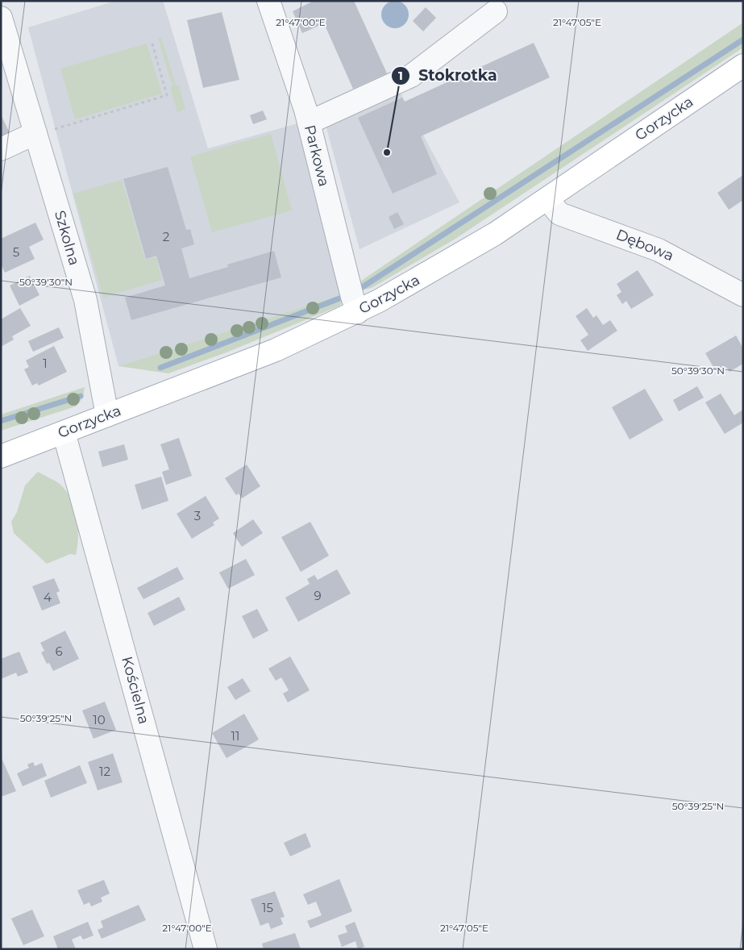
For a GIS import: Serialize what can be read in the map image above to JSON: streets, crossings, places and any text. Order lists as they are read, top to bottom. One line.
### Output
{"streets":{"main road":["Gorzycka"],"street":["Parkowa","Szkolna","Dębowa","Kościelna"]},"crossings":[["Gorzycka","Parkowa"],["Gorzycka","Szkolna"],["Gorzycka","Dębowa"],["Gorzycka","Kościelna"]],"places":["Stokrotka"],"house_numbers":["2","5","1","3","9","4","6","10","11","12","15"],"coordinates":["21°47'00\"E","21°47'05\"E","50°39'30\"N","50°39'25\"N"]}
